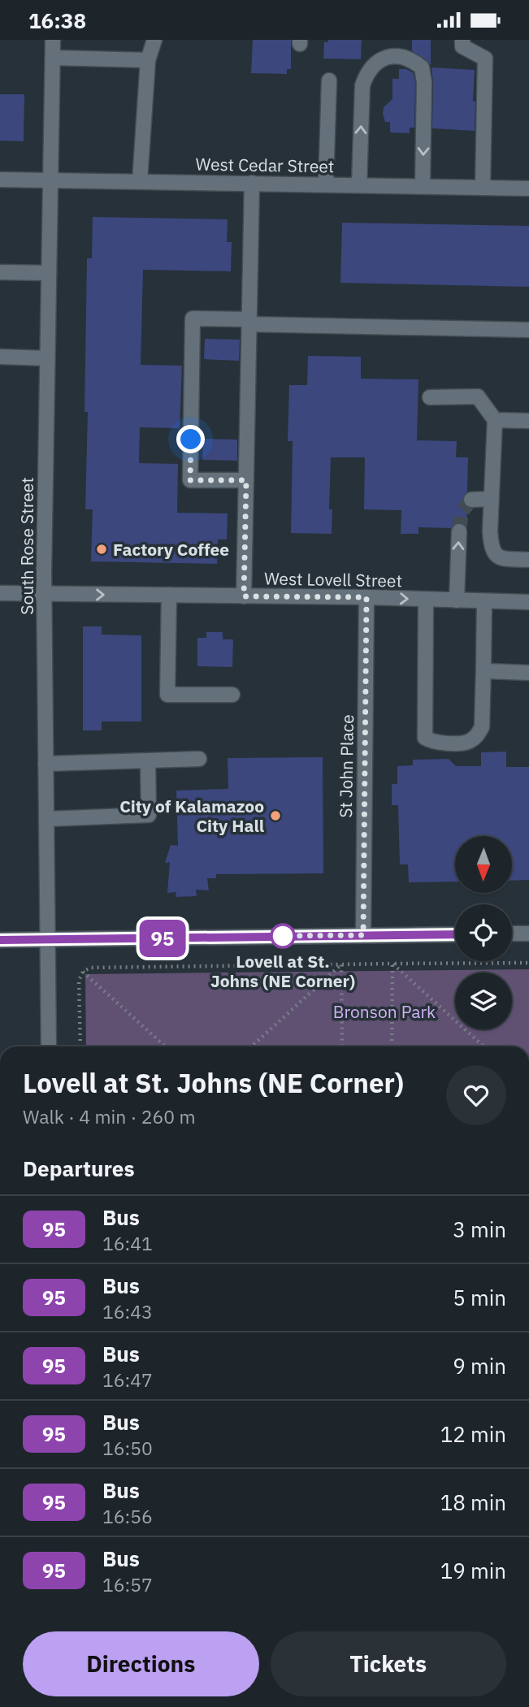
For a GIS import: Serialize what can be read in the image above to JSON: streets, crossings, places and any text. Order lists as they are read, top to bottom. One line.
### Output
{"streets":{"street":["West Cedar Street","South Rose Street","West Lovell Street","St John Place"]},"crossings":[["West Cedar Street","South Rose Street"],["South Rose Street","West Lovell Street"],["West Lovell Street","St John Place"]],"parks":["Bronson Park"],"places":["Factory Coffee","City of Kalamazoo City Hall","Lovell at St. Johns (NE Corner)"],"lines":["bus line 95"],"north":"bottom","page":{"status":"16:38","on_map":"95","heading":[["Lovell at St. Johns (NE Corner)","Walk · 4 min · 260 m"],"Departures"],"list":[{"mark":"95","name":"Bus","note":"16:41","value":"3 min"},{"mark":"95","name":"Bus","note":"16:43","value":"5 min"},{"mark":"95","name":"Bus","note":"16:47","value":"9 min"},{"mark":"95","name":"Bus","note":"16:50","value":"12 min"},{"mark":"95","name":"Bus","note":"16:56","value":"18 min"},{"mark":"95","name":"Bus","note":"16:57","value":"19 min"}],"buttons":["Directions","Tickets"]}}
